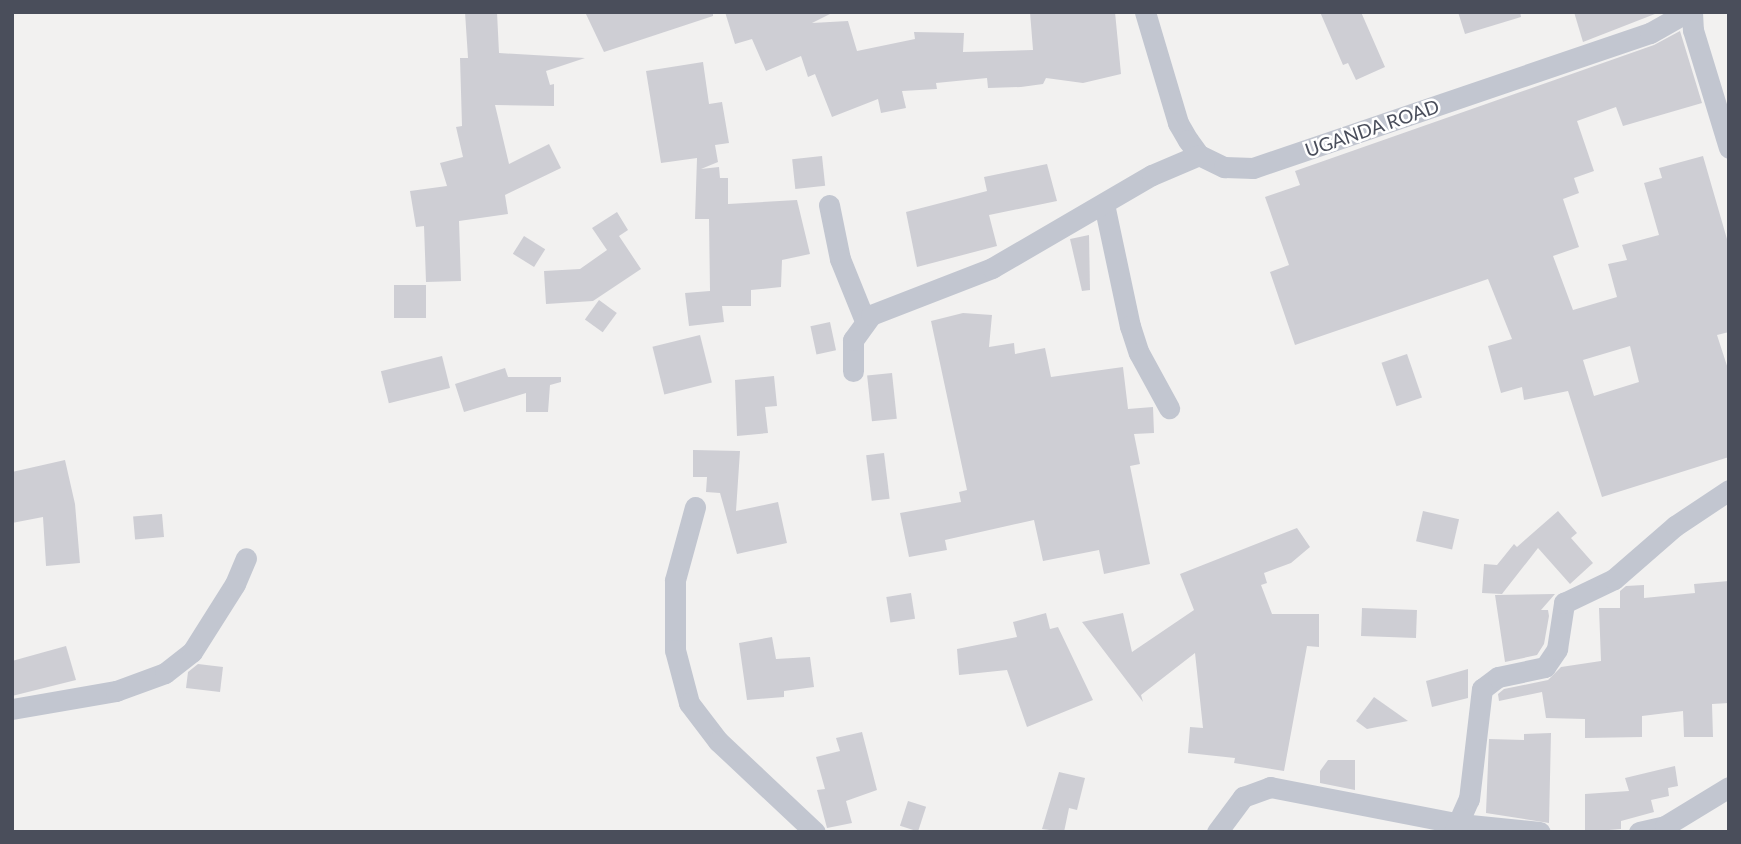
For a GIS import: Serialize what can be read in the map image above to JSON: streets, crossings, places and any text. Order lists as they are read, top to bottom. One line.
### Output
{"streets":{"street":["UGANDA ROAD"]}}
